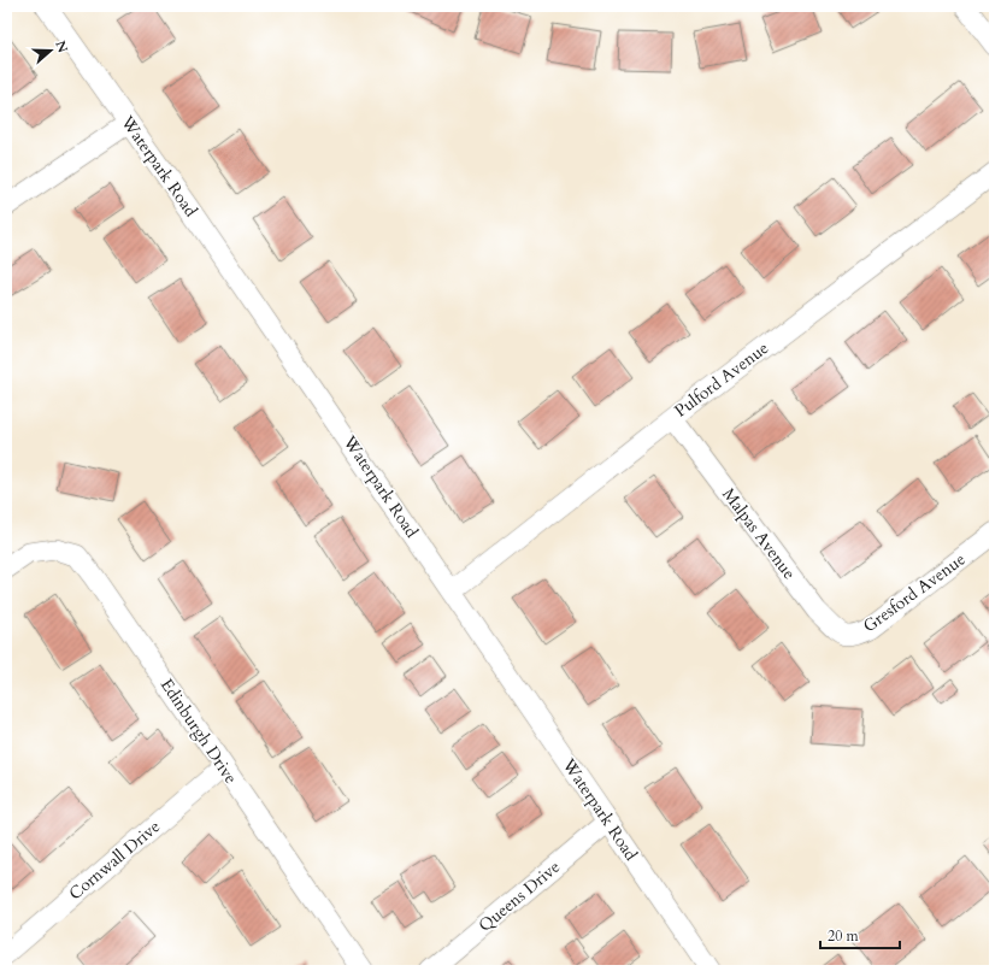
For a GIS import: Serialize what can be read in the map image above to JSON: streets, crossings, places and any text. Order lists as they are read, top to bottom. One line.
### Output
{"streets":{"street":["Waterpark Road","Pulford Avenue","Malpas Avenue","Gresford Avenue","Edinburgh Drive","Cornwall Drive","Queens Drive"]},"crossings":[["Waterpark Road","Pulford Avenue"],["Waterpark Road","Queens Drive"],["Pulford Avenue","Malpas Avenue"],["Malpas Avenue","Gresford Avenue"],["Edinburgh Drive","Cornwall Drive"]],"scale_bar":"20 m","north":"right"}
